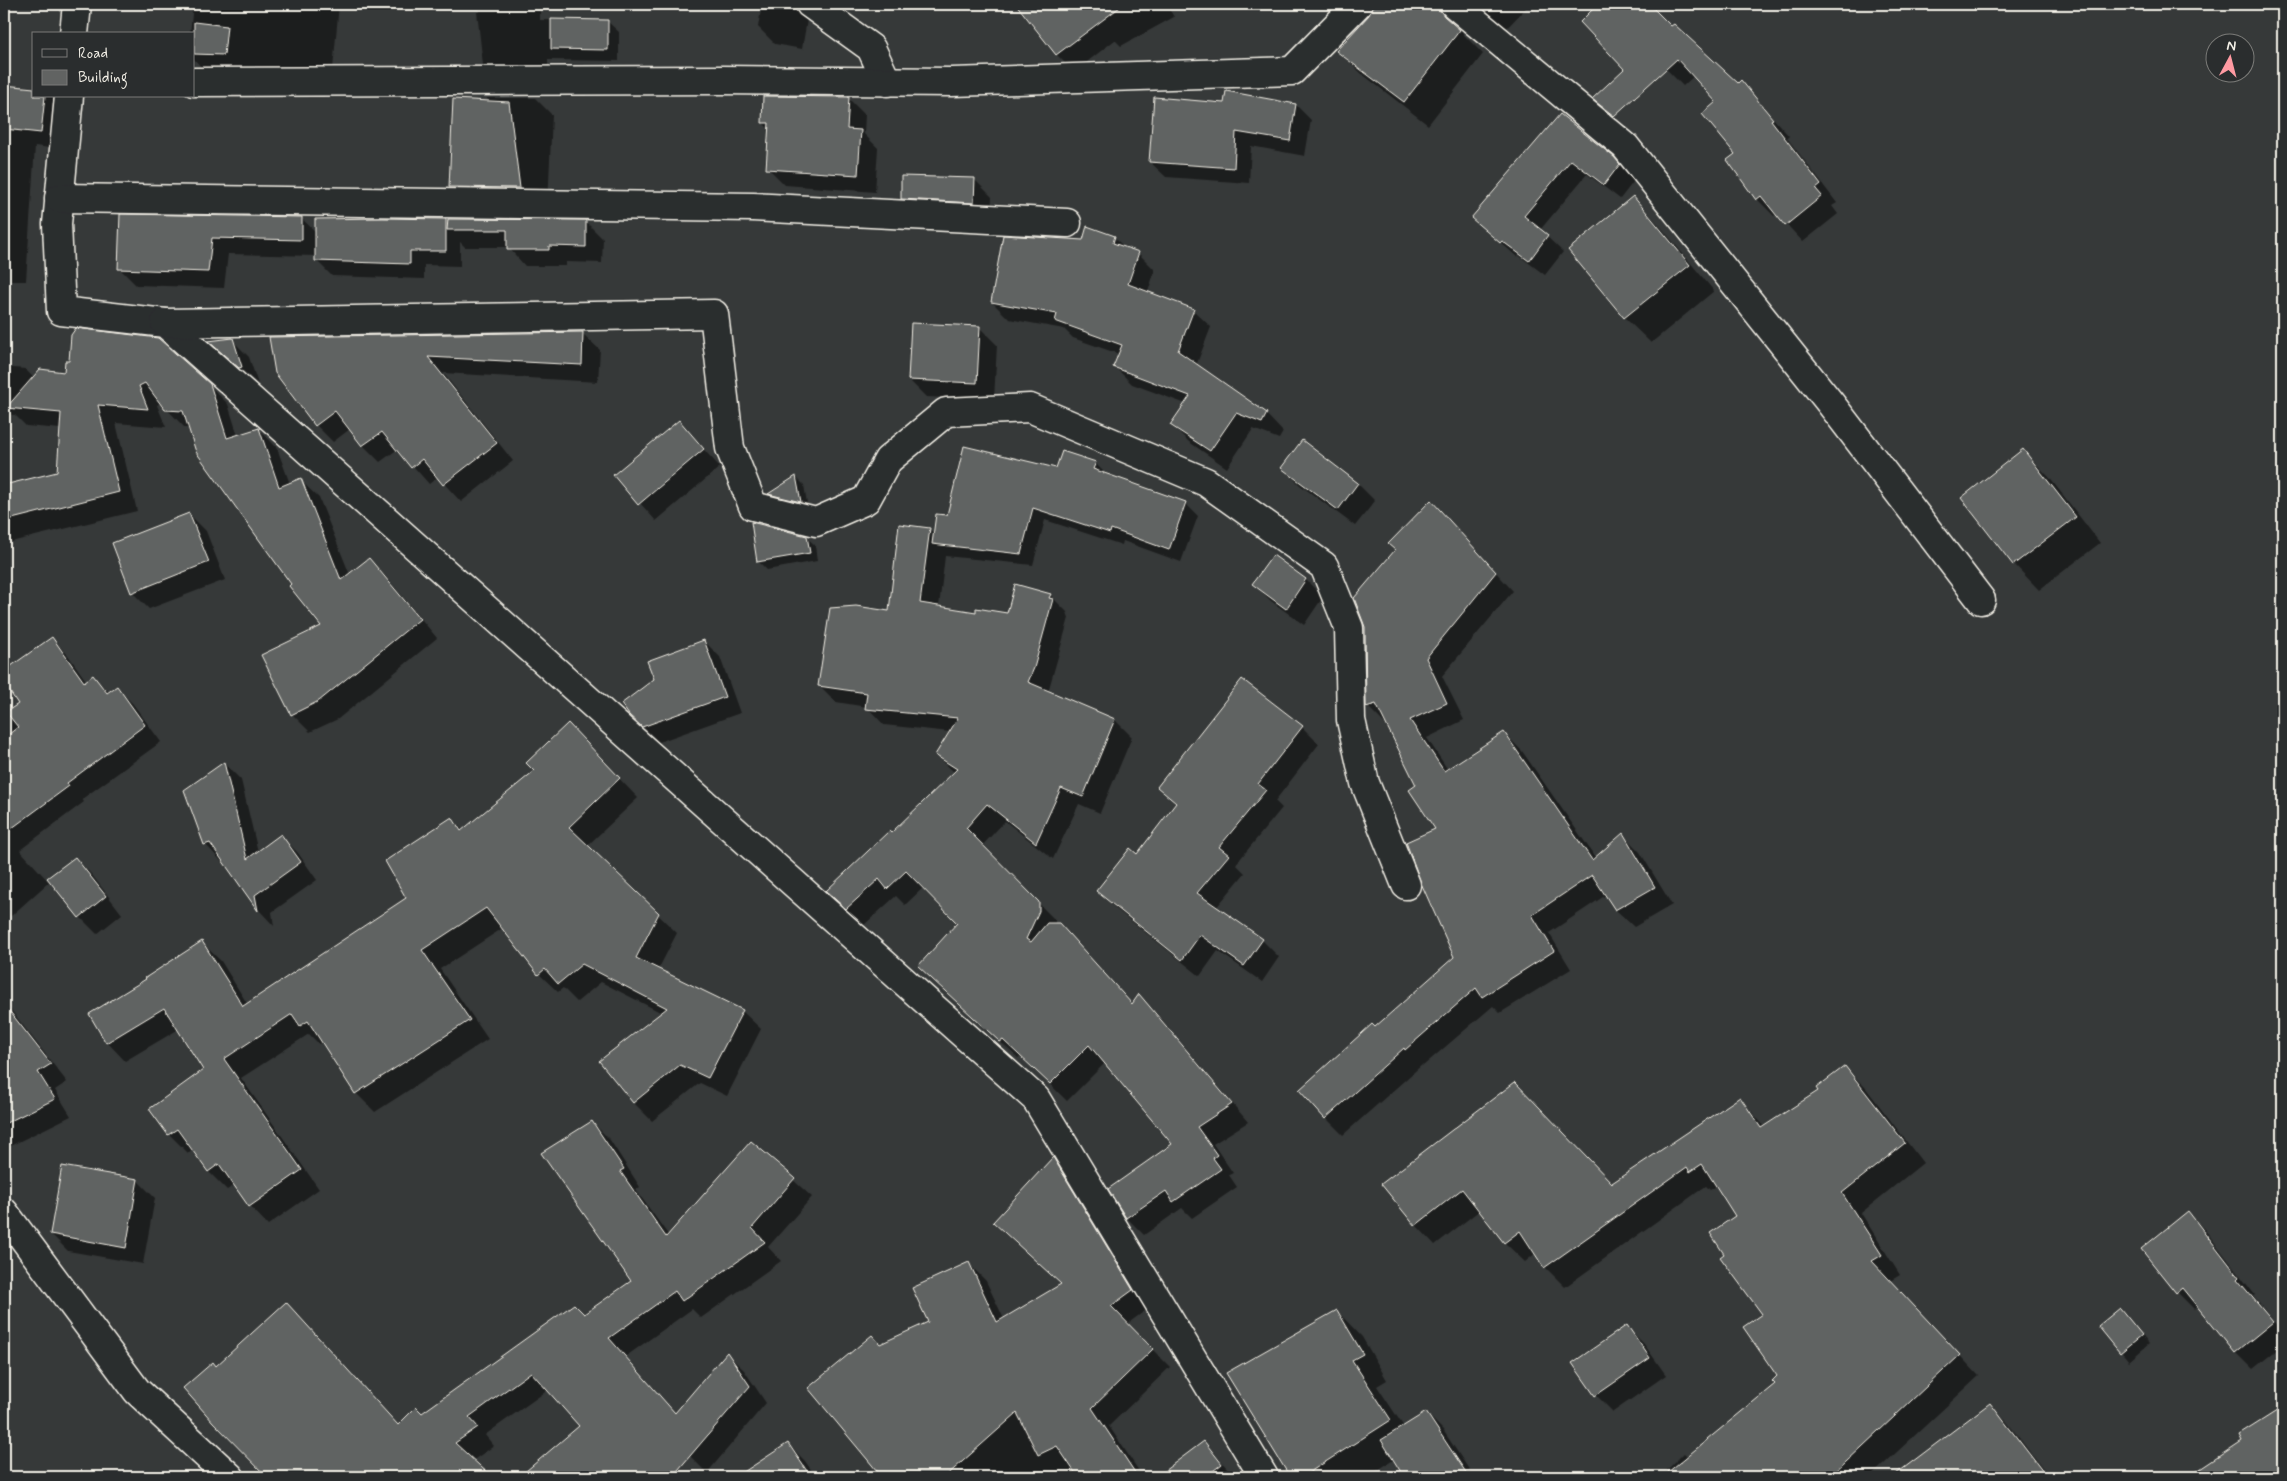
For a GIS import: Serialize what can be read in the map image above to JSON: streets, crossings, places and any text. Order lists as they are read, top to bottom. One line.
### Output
{"legend":["Road","Building"],"north":"top"}
